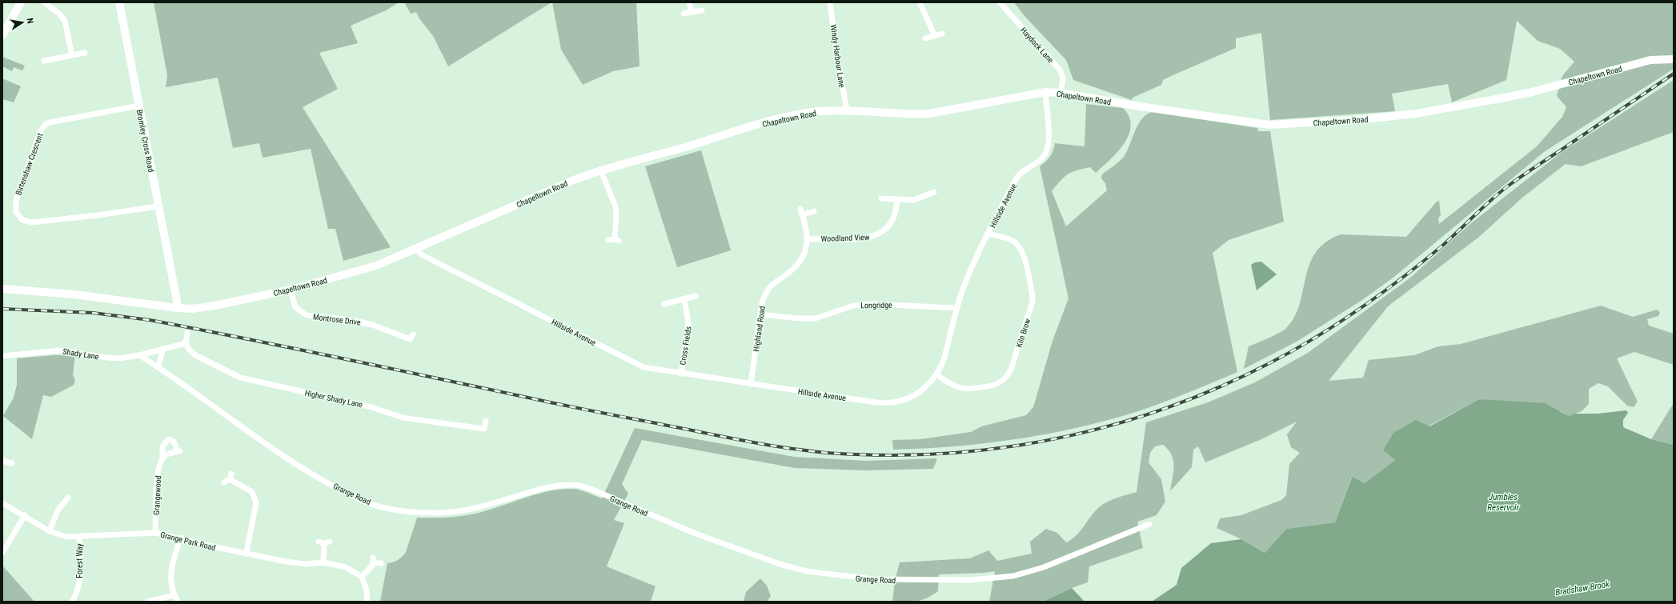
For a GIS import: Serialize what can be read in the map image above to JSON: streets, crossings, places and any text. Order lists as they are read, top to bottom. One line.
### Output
{"streets":{"main road":["Chapeltown Road","Bromley Cross Road"],"street":["Haydock Lane","Windy Harbour Lane","Birtenshaw Crescent","Hillside Avenue","Woodland View","Longridge","Montrose Drive","Highland Road","Kiln Brow","Cross Fields","Shady Lane","Higher Shady Lane","Grange Road","Grangewood","Grange Park Road","Forest Way"]},"crossings":[["Haydock Lane","Chapeltown Road"],["Windy Harbour Lane","Chapeltown Road"],["Chapeltown Road","Bromley Cross Road"],["Chapeltown Road","Hillside Avenue"],["Chapeltown Road","Montrose Drive"],["Bromley Cross Road","Birtenshaw Crescent"],["Hillside Avenue","Longridge"],["Hillside Avenue","Highland Road"],["Hillside Avenue","Kiln Brow"],["Hillside Avenue","Cross Fields"],["Woodland View","Highland Road"],["Longridge","Highland Road"],["Shady Lane","Grange Road"],["Grangewood","Grange Park Road"],["Grange Park Road","Forest Way"]],"water":["Jumbles Reservoir","Bradshaw Brook"],"north":"right"}
